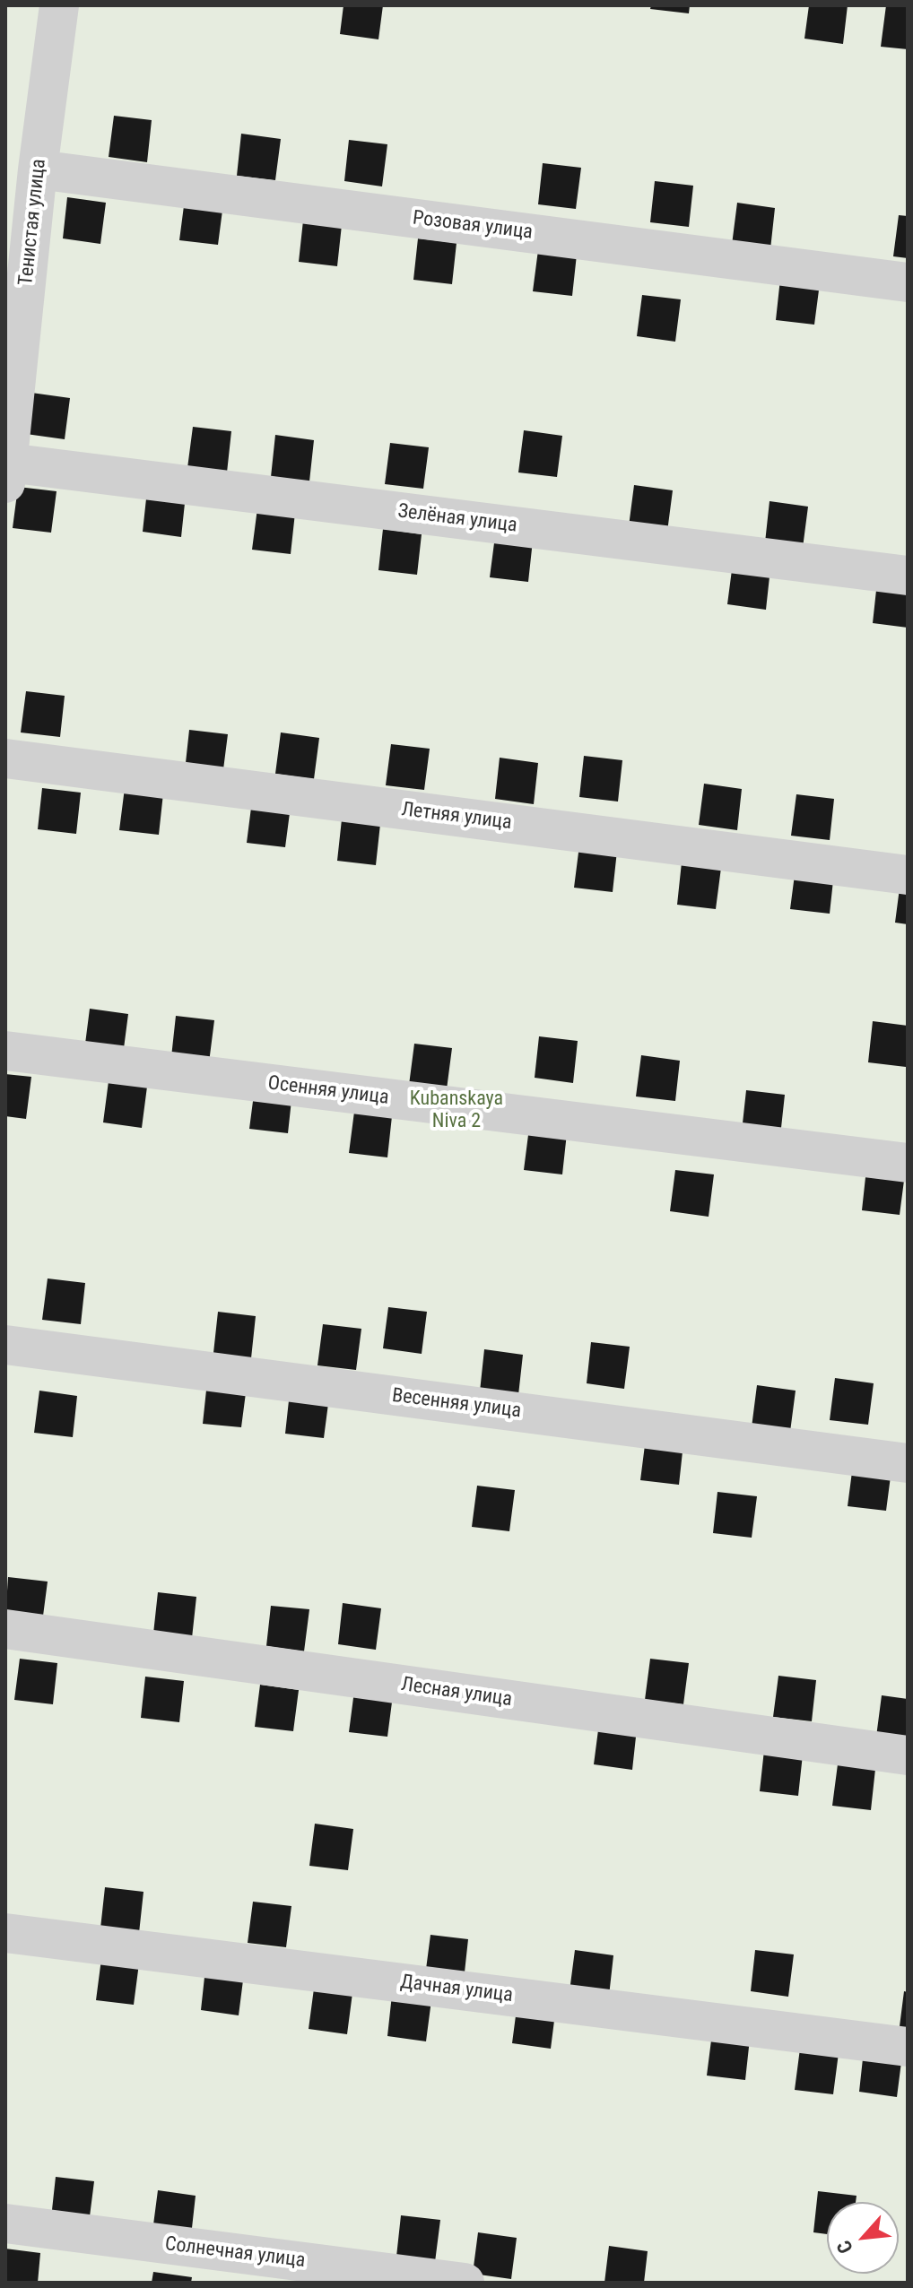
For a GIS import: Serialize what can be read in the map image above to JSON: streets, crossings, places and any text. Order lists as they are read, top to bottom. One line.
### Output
{"streets":{"lane":["Тенистая улица","Розовая улица","Зелёная улица","Летняя улица","Осенняя улица","Весенняя улица","Лесная улица","Дачная улица","Солнечная улица"]},"crossings":[["Тенистая улица","Розовая улица"],["Тенистая улица","Зелёная улица"]],"parks":["Kubanskaya Niva 2"],"north":"bottom left"}
